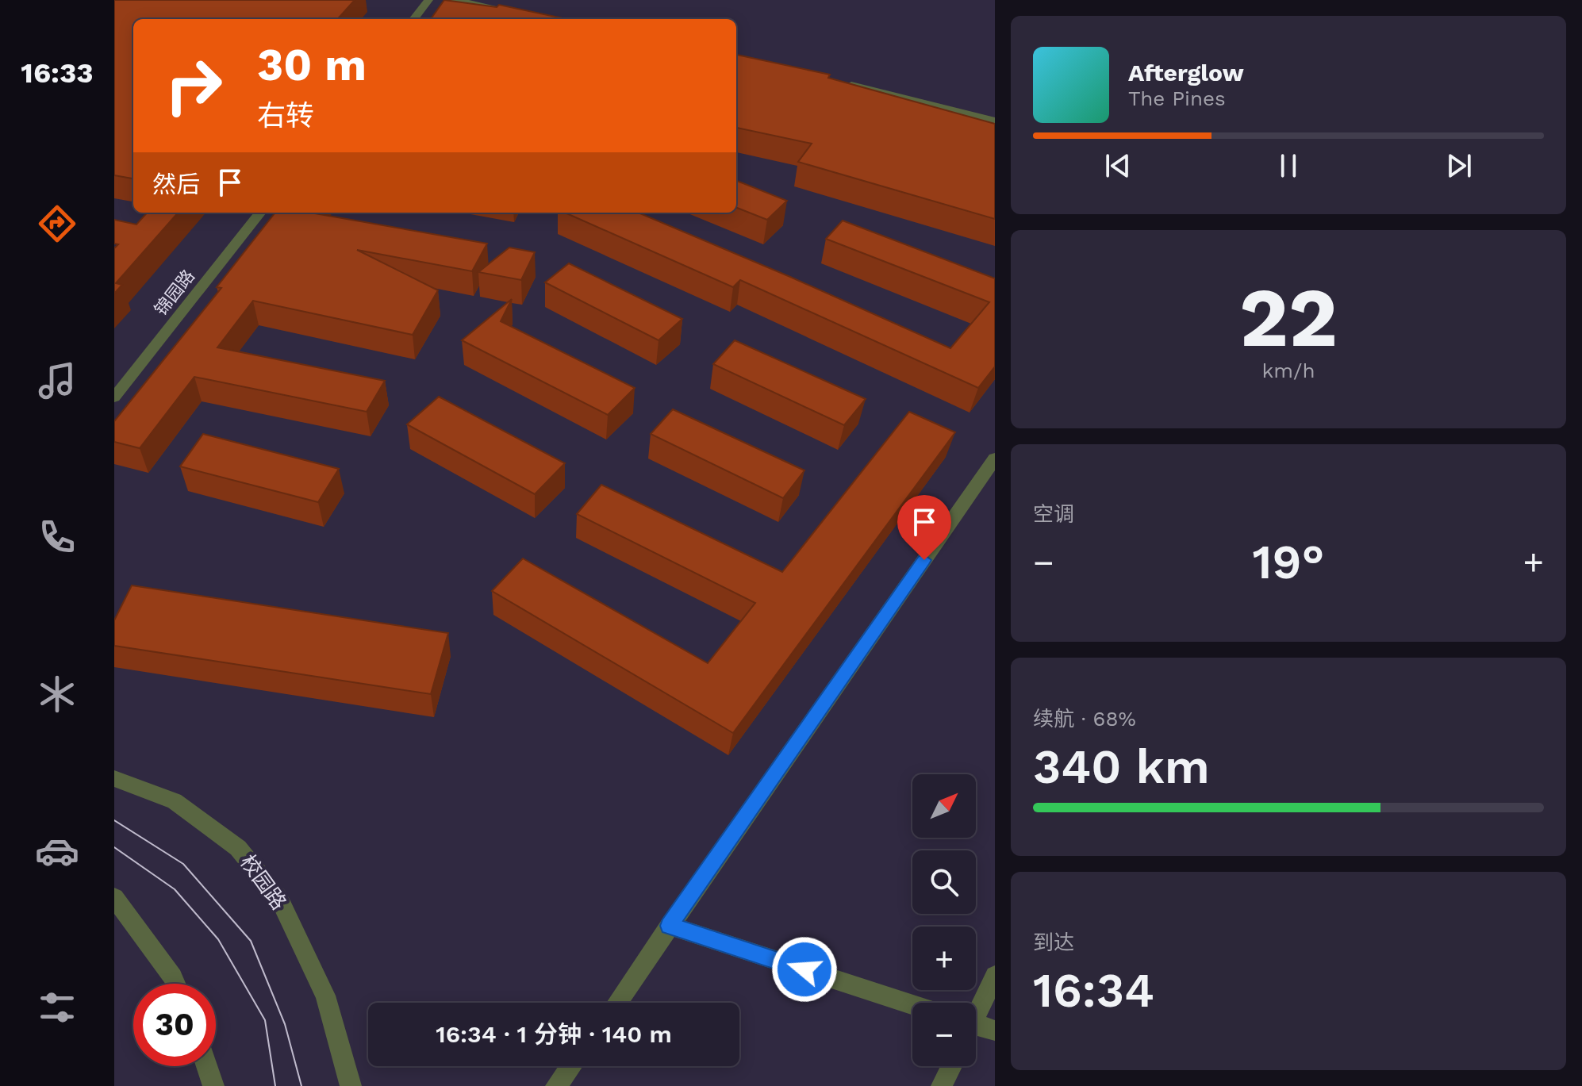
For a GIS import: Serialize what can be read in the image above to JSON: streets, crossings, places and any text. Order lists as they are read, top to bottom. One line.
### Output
{"streets":{"street":["锦园路","校园路"]},"north":"top right","page":{"tabs":"16:33","turn":["30 m","右转"],"song":["Afterglow","The Pines"],"then":"然后","tile":[["22","km/h"],"空调",["续航 · 68%","340 km"],["到达","16:34"]],"heat":["−","19°","+"],"map_buttons":["+","−"],"limit":"30","trip":"16:34 · 1 分钟 · 140 m"}}
